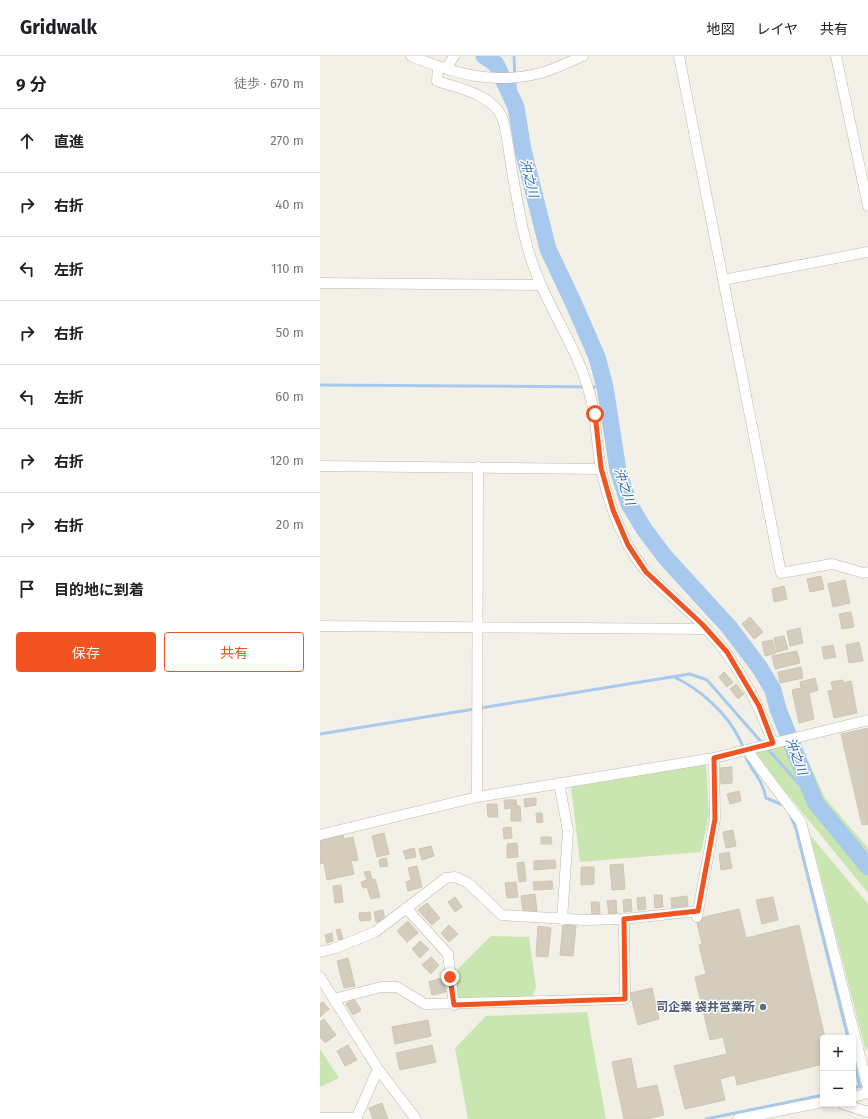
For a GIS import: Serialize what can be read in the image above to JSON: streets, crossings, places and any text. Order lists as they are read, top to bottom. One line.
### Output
{"water":["沖之川"],"places":["司企業 袋井営業所"],"page":{"header":"Gridwalk","nav":["地図","レイヤ","共有"],"heading":["9 分","徒歩 · 670 m"],"list":[["直進","270 m"],["右折","40 m"],["左折","110 m"],["右折","50 m"],["左折","60 m"],["右折","120 m"],["右折","20 m"],"目的地に到着"],"buttons":["保存","共有"],"map_buttons":["+","−"]}}
